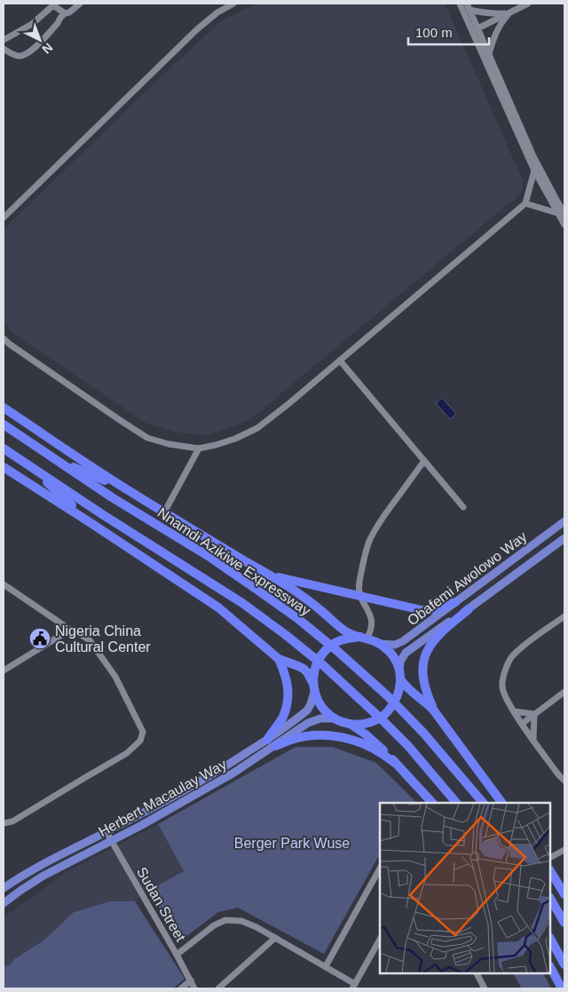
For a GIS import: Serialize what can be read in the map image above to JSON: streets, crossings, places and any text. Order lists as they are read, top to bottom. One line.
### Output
{"streets":{"highway":["Nnamdi Azikiwe Expressway"],"main road":["Obafemi Awolowo Way","Herbert Macaulay Way"],"street":["Sudan Street"]},"crossings":[["Nnamdi Azikiwe Expressway","Obafemi Awolowo Way"],["Nnamdi Azikiwe Expressway","Herbert Macaulay Way"],["Obafemi Awolowo Way","Herbert Macaulay Way"],["Herbert Macaulay Way","Sudan Street"]],"parks":["Berger Park Wuse"],"places":{"public building":["Nigeria China Cultural Center"]},"scale_bar":"100 m","north":"bottom right"}
